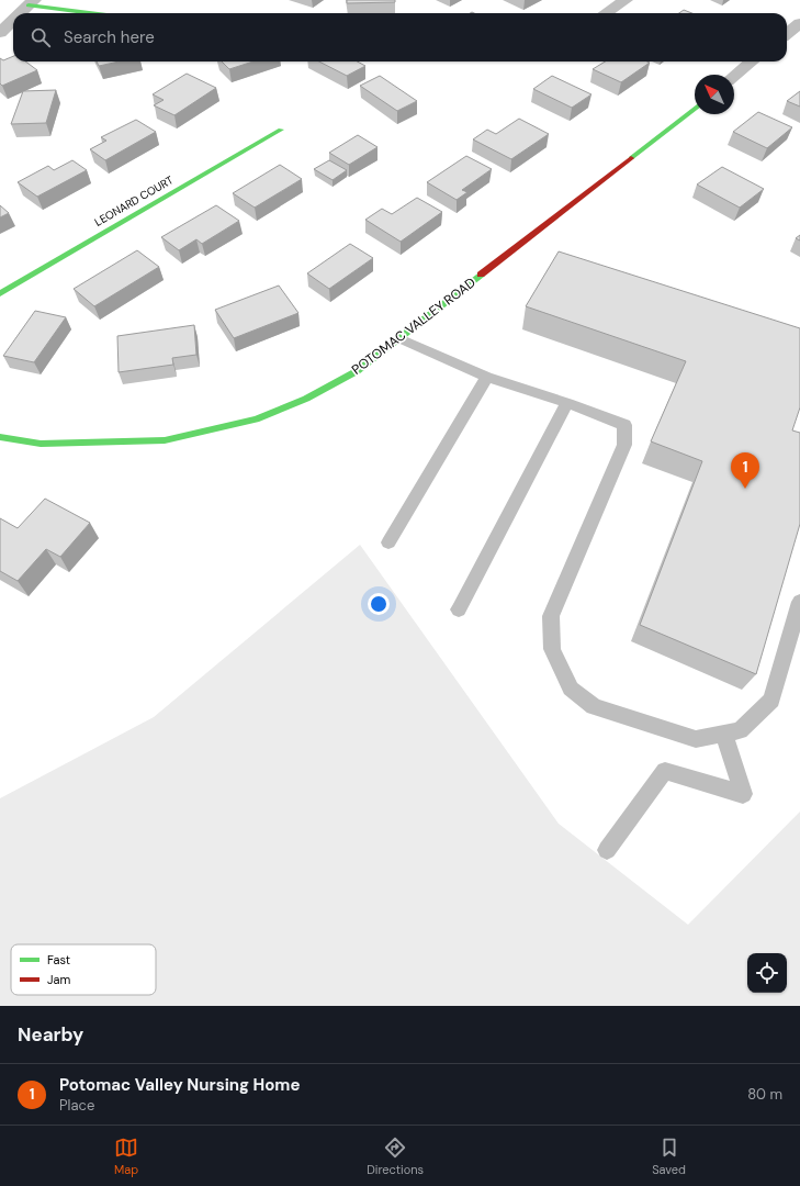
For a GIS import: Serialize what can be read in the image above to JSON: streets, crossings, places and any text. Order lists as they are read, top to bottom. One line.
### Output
{"streets":{"street":["LEONARD COURT","POTOMAC VALLEY ROAD"]},"legend":["Fast","Jam"],"north":"top left","page":{"search":"Search here","pins":"1","heading":"Nearby","list":[{"mark":"1","name":"Potomac Valley Nursing Home","note":"Place","value":"80 m"}],"nav":["Map","Directions","Saved"]}}
